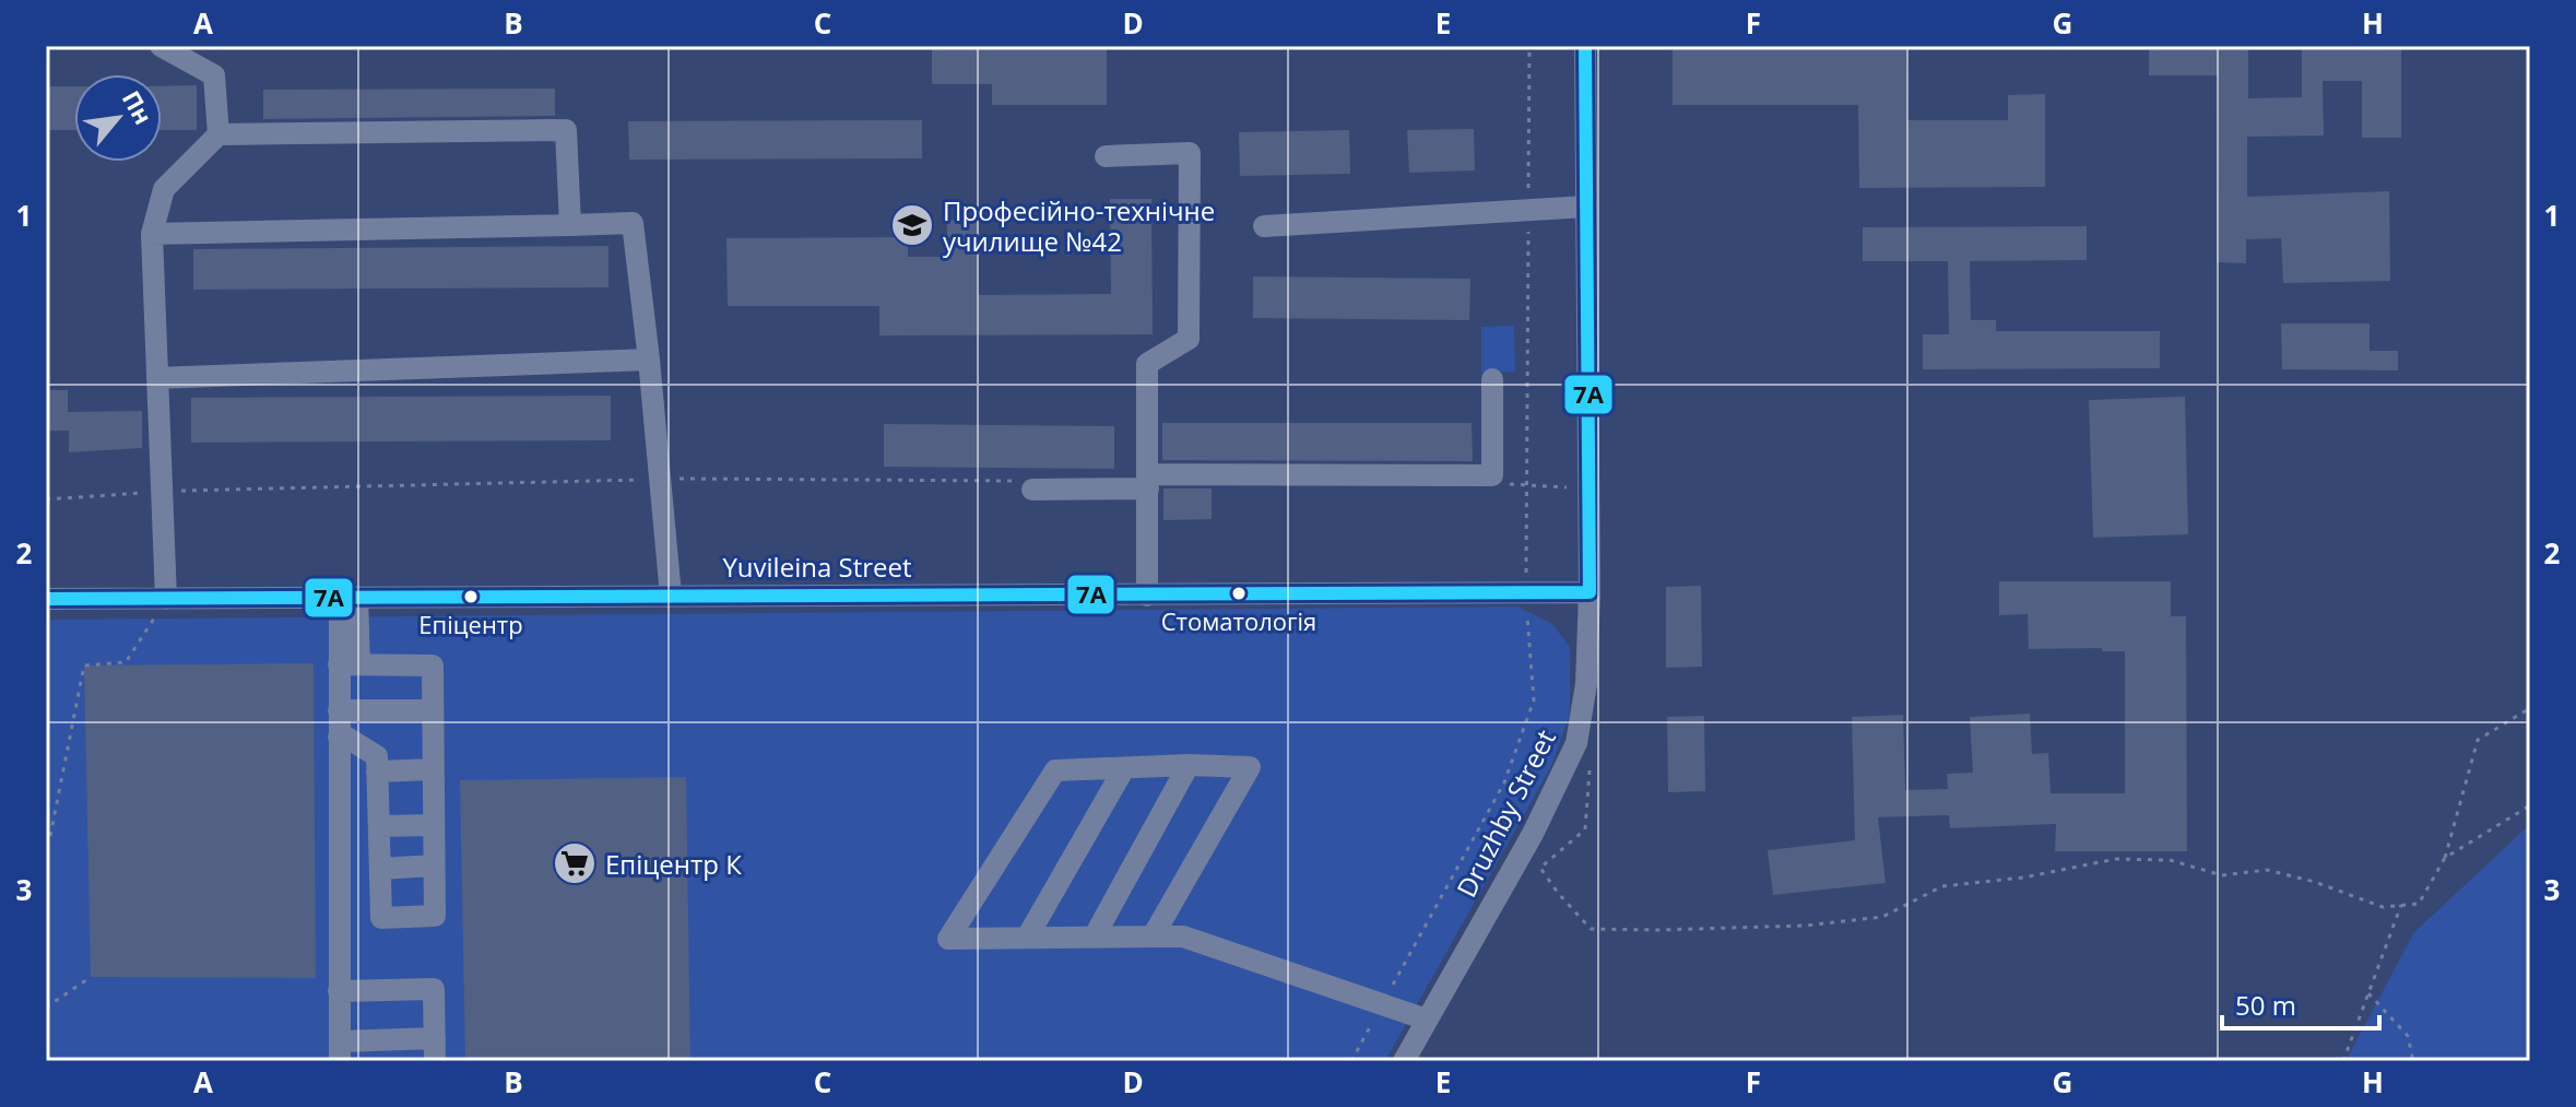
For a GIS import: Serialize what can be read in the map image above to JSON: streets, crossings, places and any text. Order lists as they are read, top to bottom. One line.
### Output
{"streets":{"street":["Yuvileina Street","Druzhby Street"]},"crossings":[["Yuvileina Street","Druzhby Street"]],"places":{"school or university":["Професійно-технічне училище №42"],"other":["Стоматологія","Епіцентр"],"supermarket":["Епіцентр К"]},"lines":["transit line 7А"],"scale_bar":"50 m","north":"top right","grid":{"columns":["A","B","C","D","E","F","G","H"],"rows":["1","2","3"]}}
